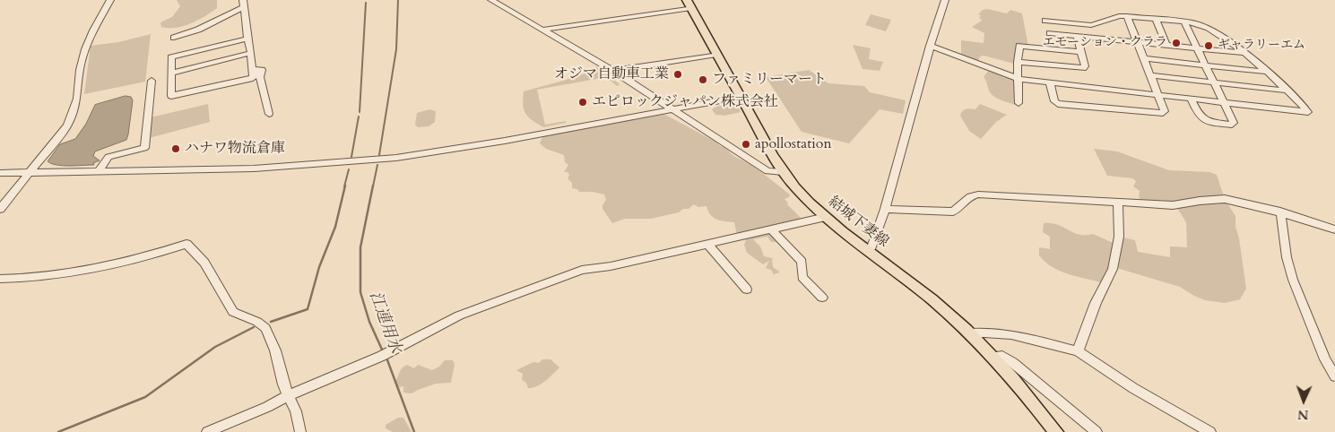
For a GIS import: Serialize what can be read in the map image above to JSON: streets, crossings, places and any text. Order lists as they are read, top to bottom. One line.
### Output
{"streets":{"main road":["結城下妻線"]},"water":["江連用水"],"places":["エモーション・クララ","ギャラリーエム","オジマ自動車工業","ファミリーマート","エピロックジャパン株式会社","apollostation","ハナワ物流倉庫"],"north":"bottom"}
